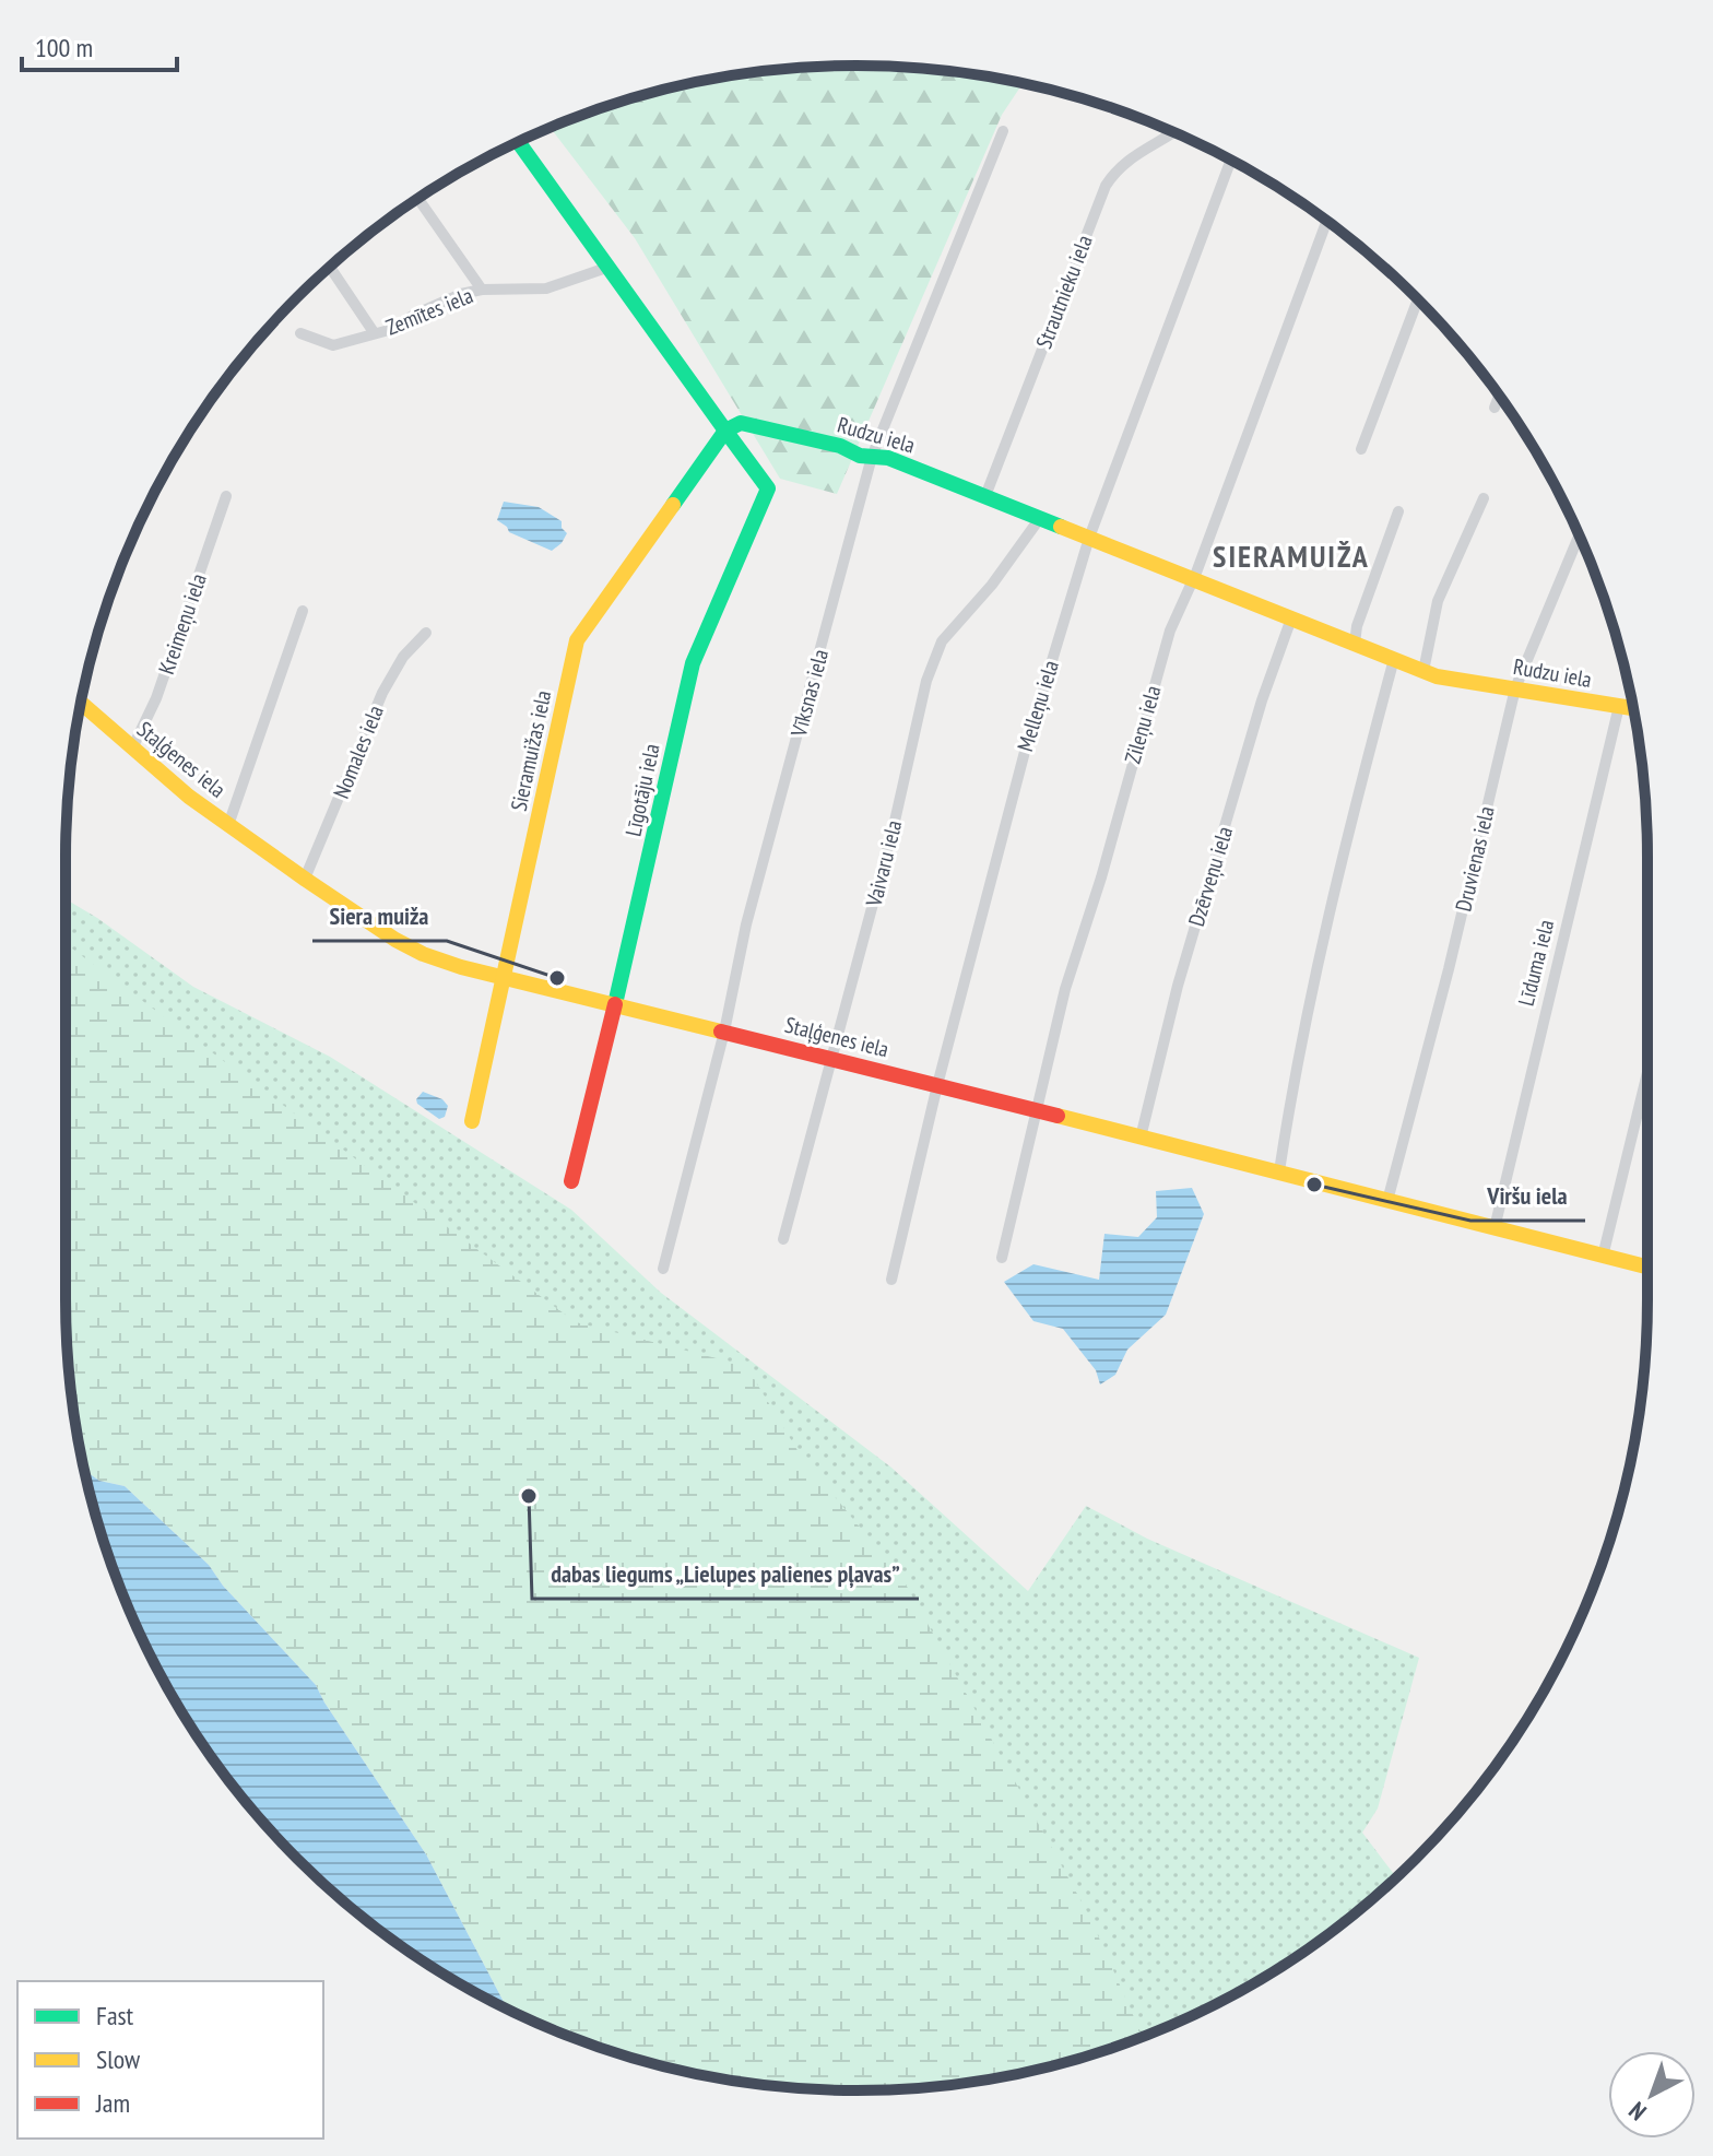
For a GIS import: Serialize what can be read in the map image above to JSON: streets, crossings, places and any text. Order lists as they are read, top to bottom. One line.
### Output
{"streets":{"street":["Strautnieku iela","Zemītes iela","Rudzu iela","Kreimeņu iela","Vīksnas iela","Melleņu iela","Zileņu iela","Sieramuižas iela","Nomales iela","Staļģenes iela","Līgotāju iela","Druvienas iela","Vaivaru iela","Dzērveņu iela","Līduma iela"]},"crossings":[["Strautnieku iela","Rudzu iela"],["Rudzu iela","Vīksnas iela"],["Rudzu iela","Melleņu iela"],["Rudzu iela","Zileņu iela"],["Rudzu iela","Sieramuižas iela"],["Rudzu iela","Līgotāju iela"],["Rudzu iela","Druvienas iela"],["Rudzu iela","Vaivaru iela"],["Rudzu iela","Dzērveņu iela"],["Rudzu iela","Līduma iela"],["Kreimeņu iela","Staļģenes iela"],["Vīksnas iela","Staļģenes iela"],["Melleņu iela","Staļģenes iela"],["Zileņu iela","Staļģenes iela"],["Sieramuižas iela","Staļģenes iela"],["Sieramuižas iela","Līgotāju iela"],["Nomales iela","Staļģenes iela"],["Staļģenes iela","Līgotāju iela"],["Staļģenes iela","Druvienas iela"],["Staļģenes iela","Vaivaru iela"],["Staļģenes iela","Dzērveņu iela"],["Staļģenes iela","Līduma iela"]],"districts":["SIERAMUIŽA"],"places":["Siera muiža","Viršu iela","dabas liegums „Lielupes palienes pļavas”"],"legend":["Fast","Slow","Jam"],"scale_bar":"100 m","north":"bottom left"}
